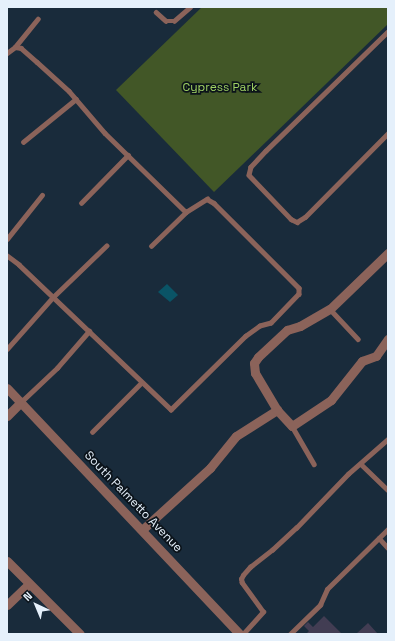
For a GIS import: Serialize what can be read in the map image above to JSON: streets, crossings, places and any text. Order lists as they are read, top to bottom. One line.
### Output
{"streets":{"street":["South Palmetto Avenue"]},"parks":["Cypress Park"],"north":"top left"}
